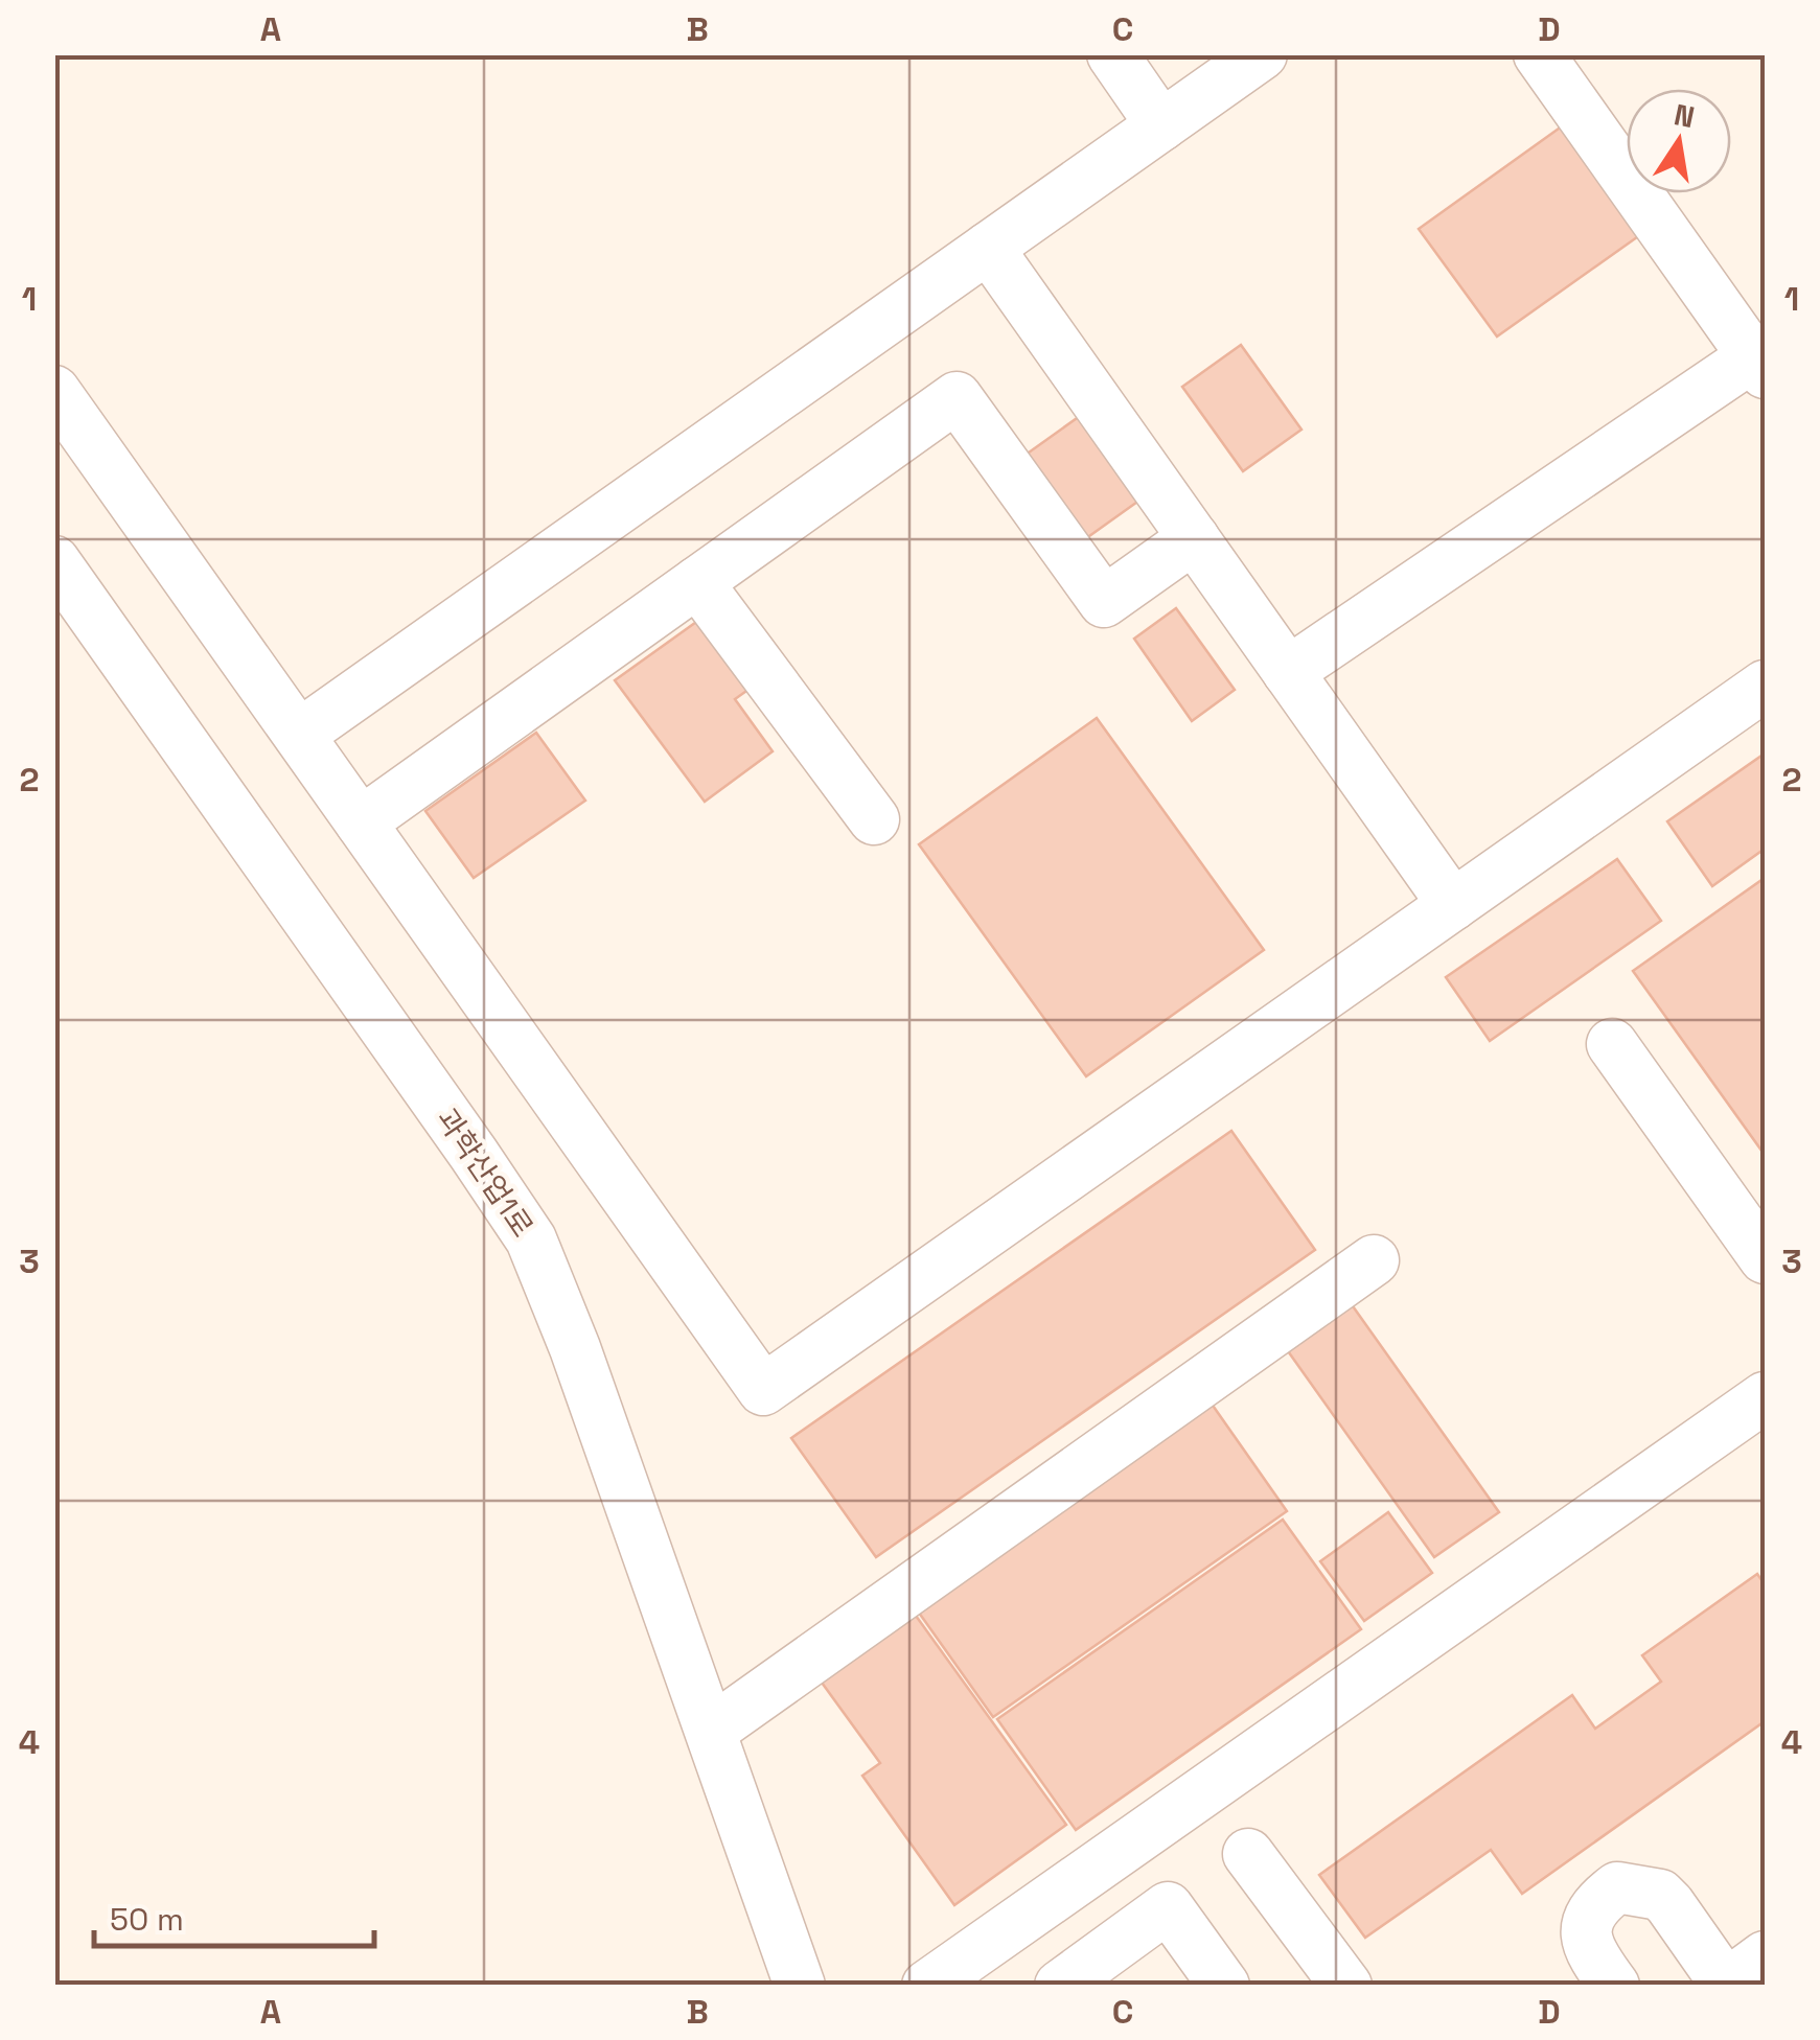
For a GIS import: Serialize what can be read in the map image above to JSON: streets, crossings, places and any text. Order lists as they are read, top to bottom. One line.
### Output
{"streets":{"street":["과학산업1로"]},"scale_bar":"50 m","north":"top","grid":{"columns":["A","B","C","D"],"rows":["1","2","3","4"]}}
